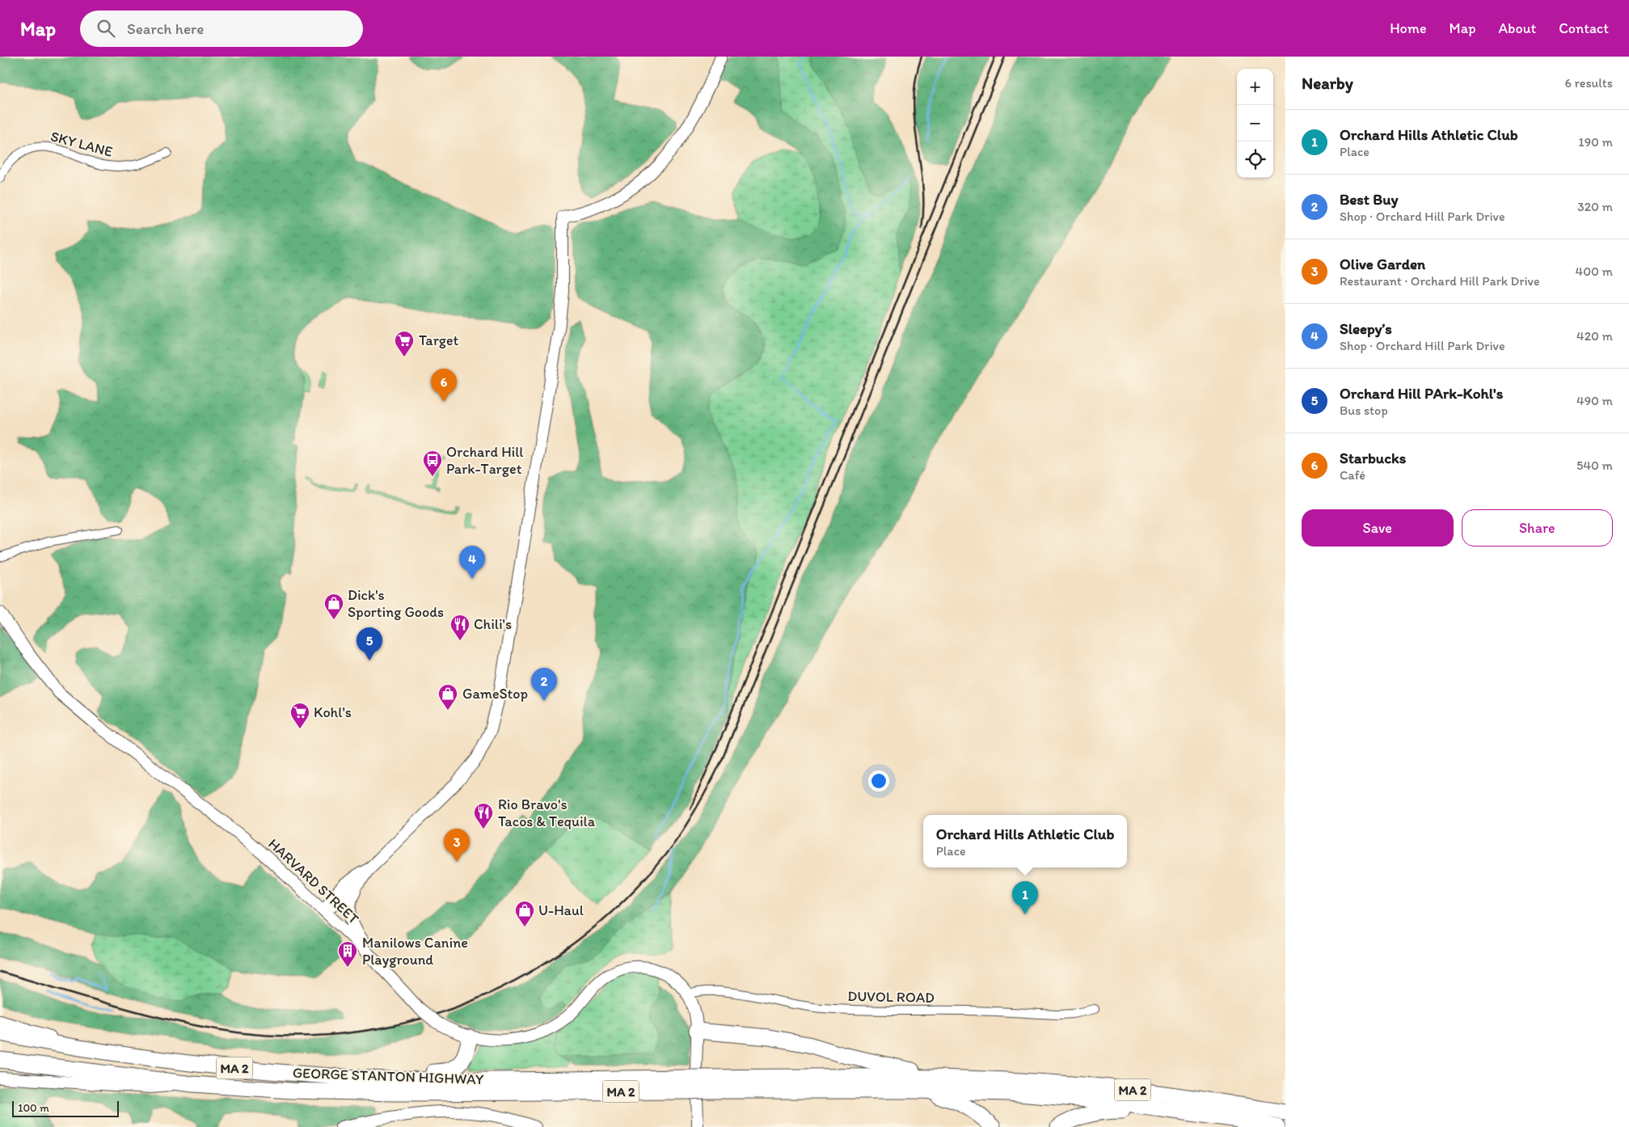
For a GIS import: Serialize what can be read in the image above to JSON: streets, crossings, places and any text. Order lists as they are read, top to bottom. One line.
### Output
{"streets":{"highway":["MA 2","GEORGE STANTON HIGHWAY"],"main road":["HARVARD STREET"],"street":["SKY LANE","DUVOL ROAD"]},"crossings":[["HARVARD STREET","DUVOL ROAD"],["MA 2","GEORGE STANTON HIGHWAY"]],"places":{"supermarket":["Target","Kohl's"],"bus stop":["Orchard Hill Park-Target"],"shop":["Dick's Sporting Goods","GameStop","U-Haul"],"restaurant":["Chili's","Rio Bravo's Tacos & Tequila"],"building":["Manilows Canine Playground"]},"scale_bar":"100 m","page":{"header":"Map","search":"Search here","nav":["Home","Map","About","Contact"],"heading":["Nearby","6 results"],"map_buttons":["+","−"],"list":[{"mark":"1","name":"Orchard Hills Athletic Club","note":"Place","value":"190 m"},{"mark":"2","name":"Best Buy","note":"Shop · Orchard Hill Park Drive","value":"320 m"},{"mark":"3","name":"Olive Garden","note":"Restaurant · Orchard Hill Park Drive","value":"400 m"},{"mark":"4","name":"Sleepy’s","note":"Shop · Orchard Hill Park Drive","value":"420 m"},{"mark":"5","name":"Orchard Hill PArk-Kohl's","note":"Bus stop","value":"490 m"},{"mark":"6","name":"Starbucks","note":"Café","value":"540 m"}],"pins":["6","4","5","2","3","1"],"buttons":["Save","Share"],"popup":["Orchard Hills Athletic Club","Place"],"scale":"100 m"}}
